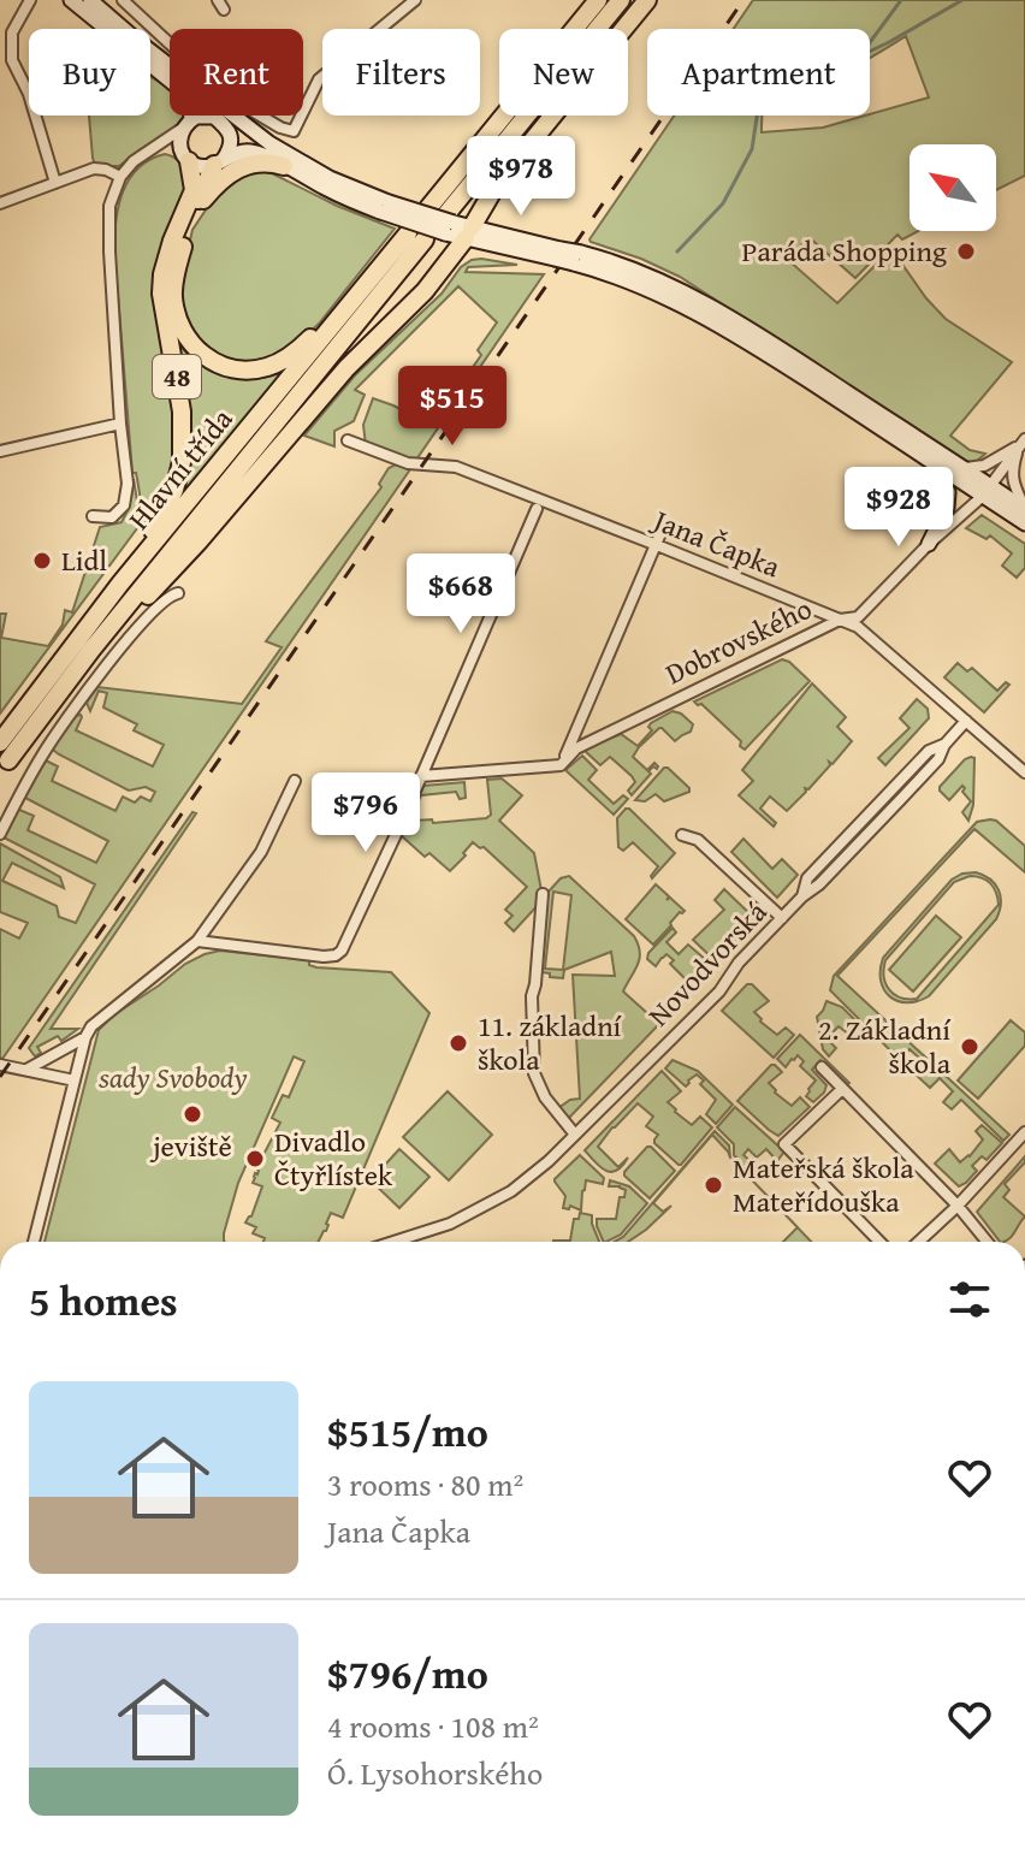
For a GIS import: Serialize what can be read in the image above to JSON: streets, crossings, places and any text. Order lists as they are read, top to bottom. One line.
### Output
{"streets":{"highway":["48","Hlavní třída"],"street":["Jana Čapka","Dobrovského","Novodvorská"]},"crossings":[["48","Hlavní třída"],["Jana Čapka","Dobrovského"],["Jana Čapka","Novodvorská"]],"parks":["sady Svobody"],"places":["Paráda Shopping","Lidl","11. základní škola","2. Základní škola","jeviště","Divadlo Čtyřlístek","Mateřská škola Mateřídouška"],"north":"top left","page":{"chip":["Buy","Rent","Filters","New","Apartment"],"price":["$978","$515","$928","$668","$796"],"heading":"5 homes","list":[{"name":"$515/mo","note":"3 rooms · 80 m² · Jana Čapka"},{"name":"$796/mo","note":"4 rooms · 108 m² · Ó. Lysohorského"}]}}
